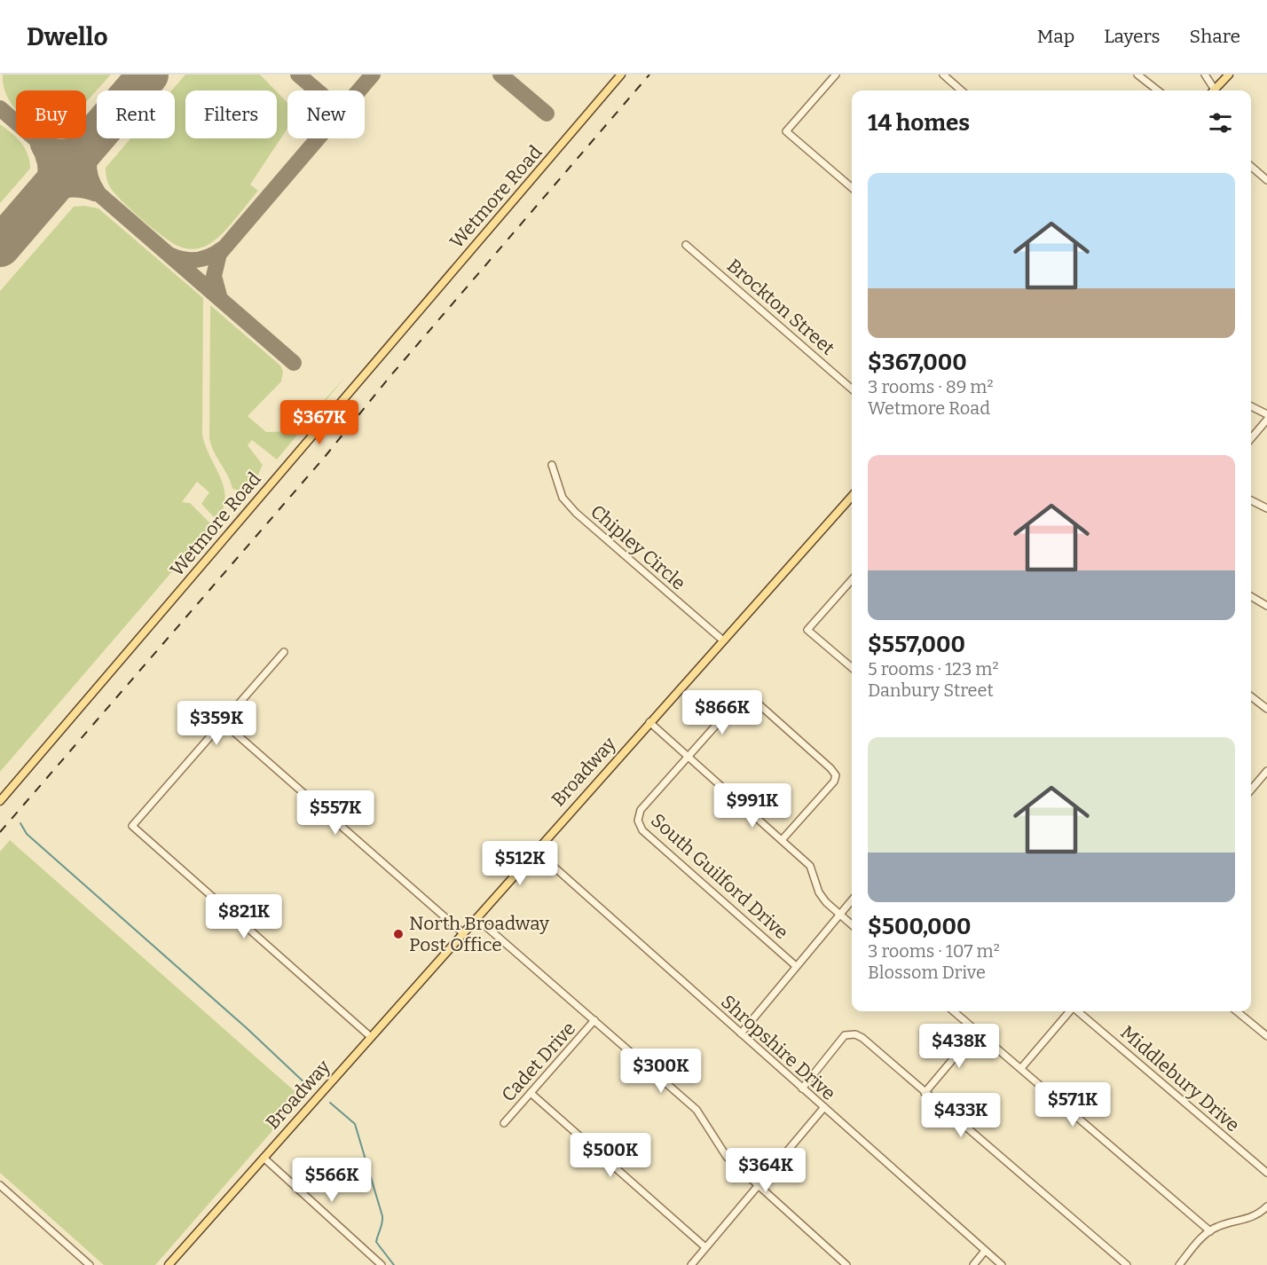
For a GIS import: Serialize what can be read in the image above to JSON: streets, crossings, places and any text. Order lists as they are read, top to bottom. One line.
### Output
{"streets":{"main road":["Wetmore Road","Broadway"],"street":["Brockton Street","Chipley Circle","South Guilford Drive","Shropshire Drive","Cadet Drive","Middlebury Drive"]},"crossings":[["Chipley Circle","Broadway"],["Broadway","Shropshire Drive"]],"places":["North Broadway Post Office"],"page":{"header":"Dwello","nav":["Map","Layers","Share"],"chip":["Buy","Rent","Filters","New"],"heading":"14 homes","list":[{"name":"$367,000","note":"3 rooms · 89 m² · Wetmore Road"},{"name":"$557,000","note":"5 rooms · 123 m² · Danbury Street"},{"name":"$500,000","note":"3 rooms · 107 m² · Blossom Drive"}],"price":["$367K","$866K","$359K","$991K","$557K","$512K","$821K","$438K","$300K","$571K","$433K","$500K","$364K","$566K"]}}
